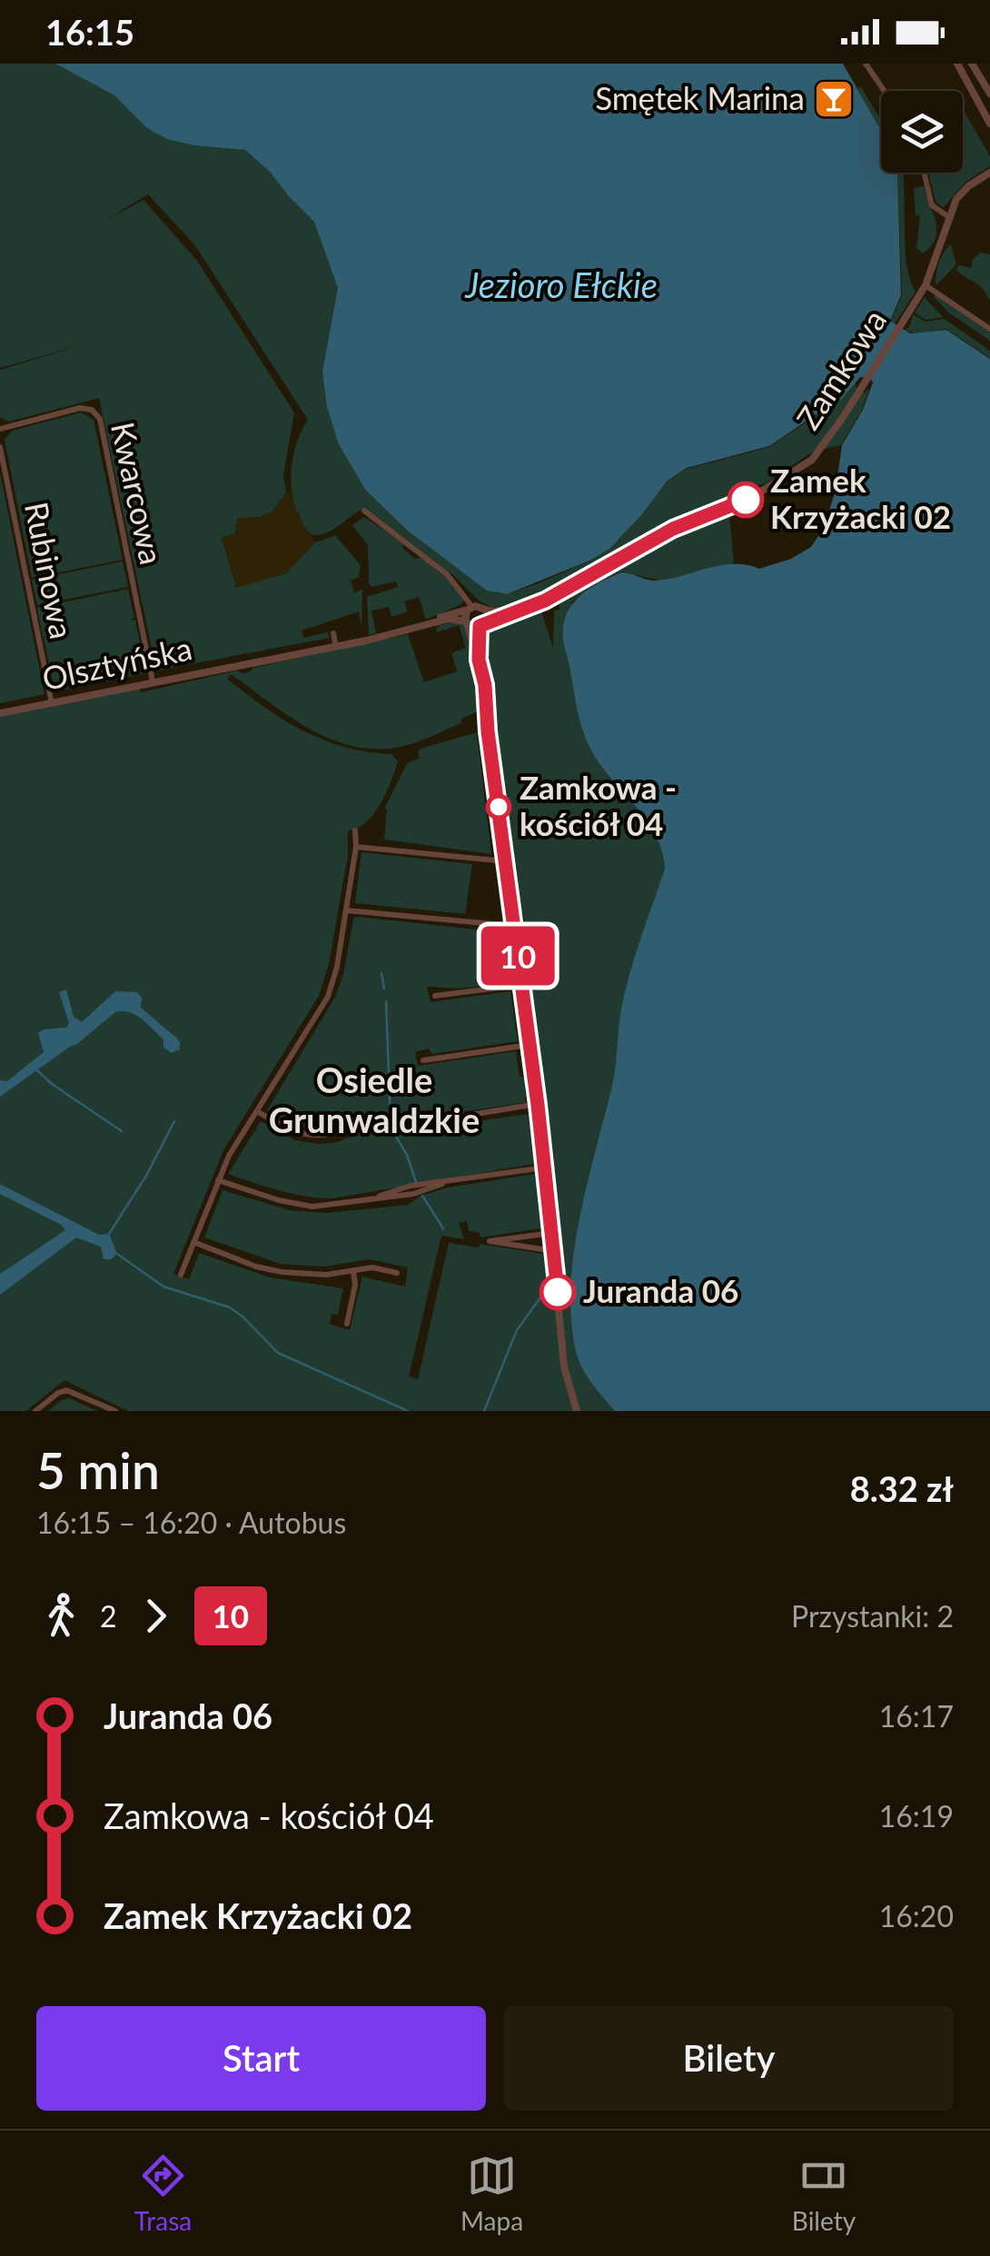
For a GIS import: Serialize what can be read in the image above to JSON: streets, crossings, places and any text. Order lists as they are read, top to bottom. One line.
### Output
{"streets":{"street":["Zamkowa","Kwarcowa","Rubinowa","Olsztyńska"]},"crossings":[["Kwarcowa","Olsztyńska"],["Rubinowa","Olsztyńska"]],"districts":["Osiedle Grunwaldzkie"],"water":["Jezioro Ełckie"],"places":{"bar":["Smętek Marina"],"other":["Zamek Krzyżacki 02","Zamkowa - kościół 04","Juranda 06"]},"lines":["bus line 10"],"page":{"status":"16:15","on_map":"10","heading":["5 min","16:15 – 16:20 · Autobus","8.32 zł"],"legs":["2","10","Przystanki: 2"],"list":[{"name":"Juranda 06","value":"16:17"},{"name":"Zamkowa - kościół 04","value":"16:19"},{"name":"Zamek Krzyżacki 02","value":"16:20"}],"buttons":["Start","Bilety"],"tabs":["Trasa","Mapa","Bilety"]}}
